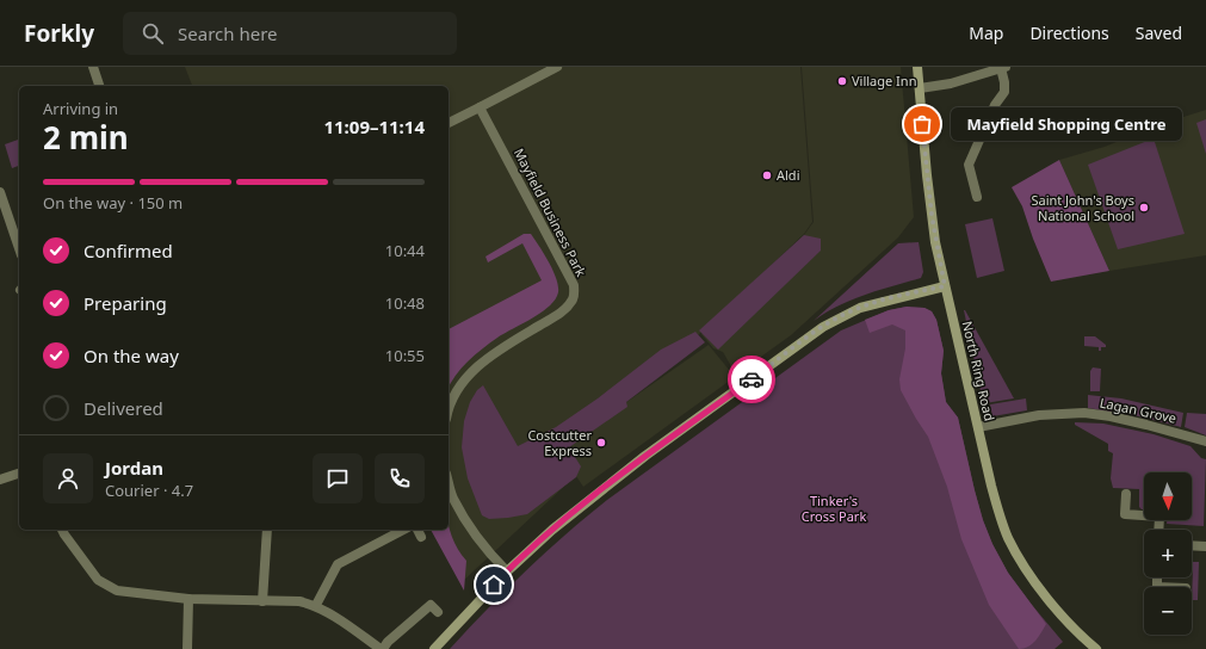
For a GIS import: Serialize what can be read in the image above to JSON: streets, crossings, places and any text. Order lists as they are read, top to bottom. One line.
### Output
{"streets":{"main road":["North Ring Road"],"street":["Mayfield Business Park","Lagan Grove"]},"crossings":[["North Ring Road","Lagan Grove"]],"parks":["Tinker's Cross Park"],"places":["Village Inn","Mayfield Shopping Centre","Aldi","Saint John's Boys National School","Costcutter Express"],"north":"bottom","page":{"header":"Forkly","search":"Search here","nav":["Map","Directions","Saved"],"heading":["2 min","Arriving in","11:09–11:14"],"panel":["Jordan","Courier · 4.7"],"bubble":"Mayfield Shopping Centre","bar":"On the way · 150 m","list":[["Confirmed","10:44"],["Preparing","10:48"],["On the way","10:55"],"Delivered"],"map_buttons":["+","−"]}}
